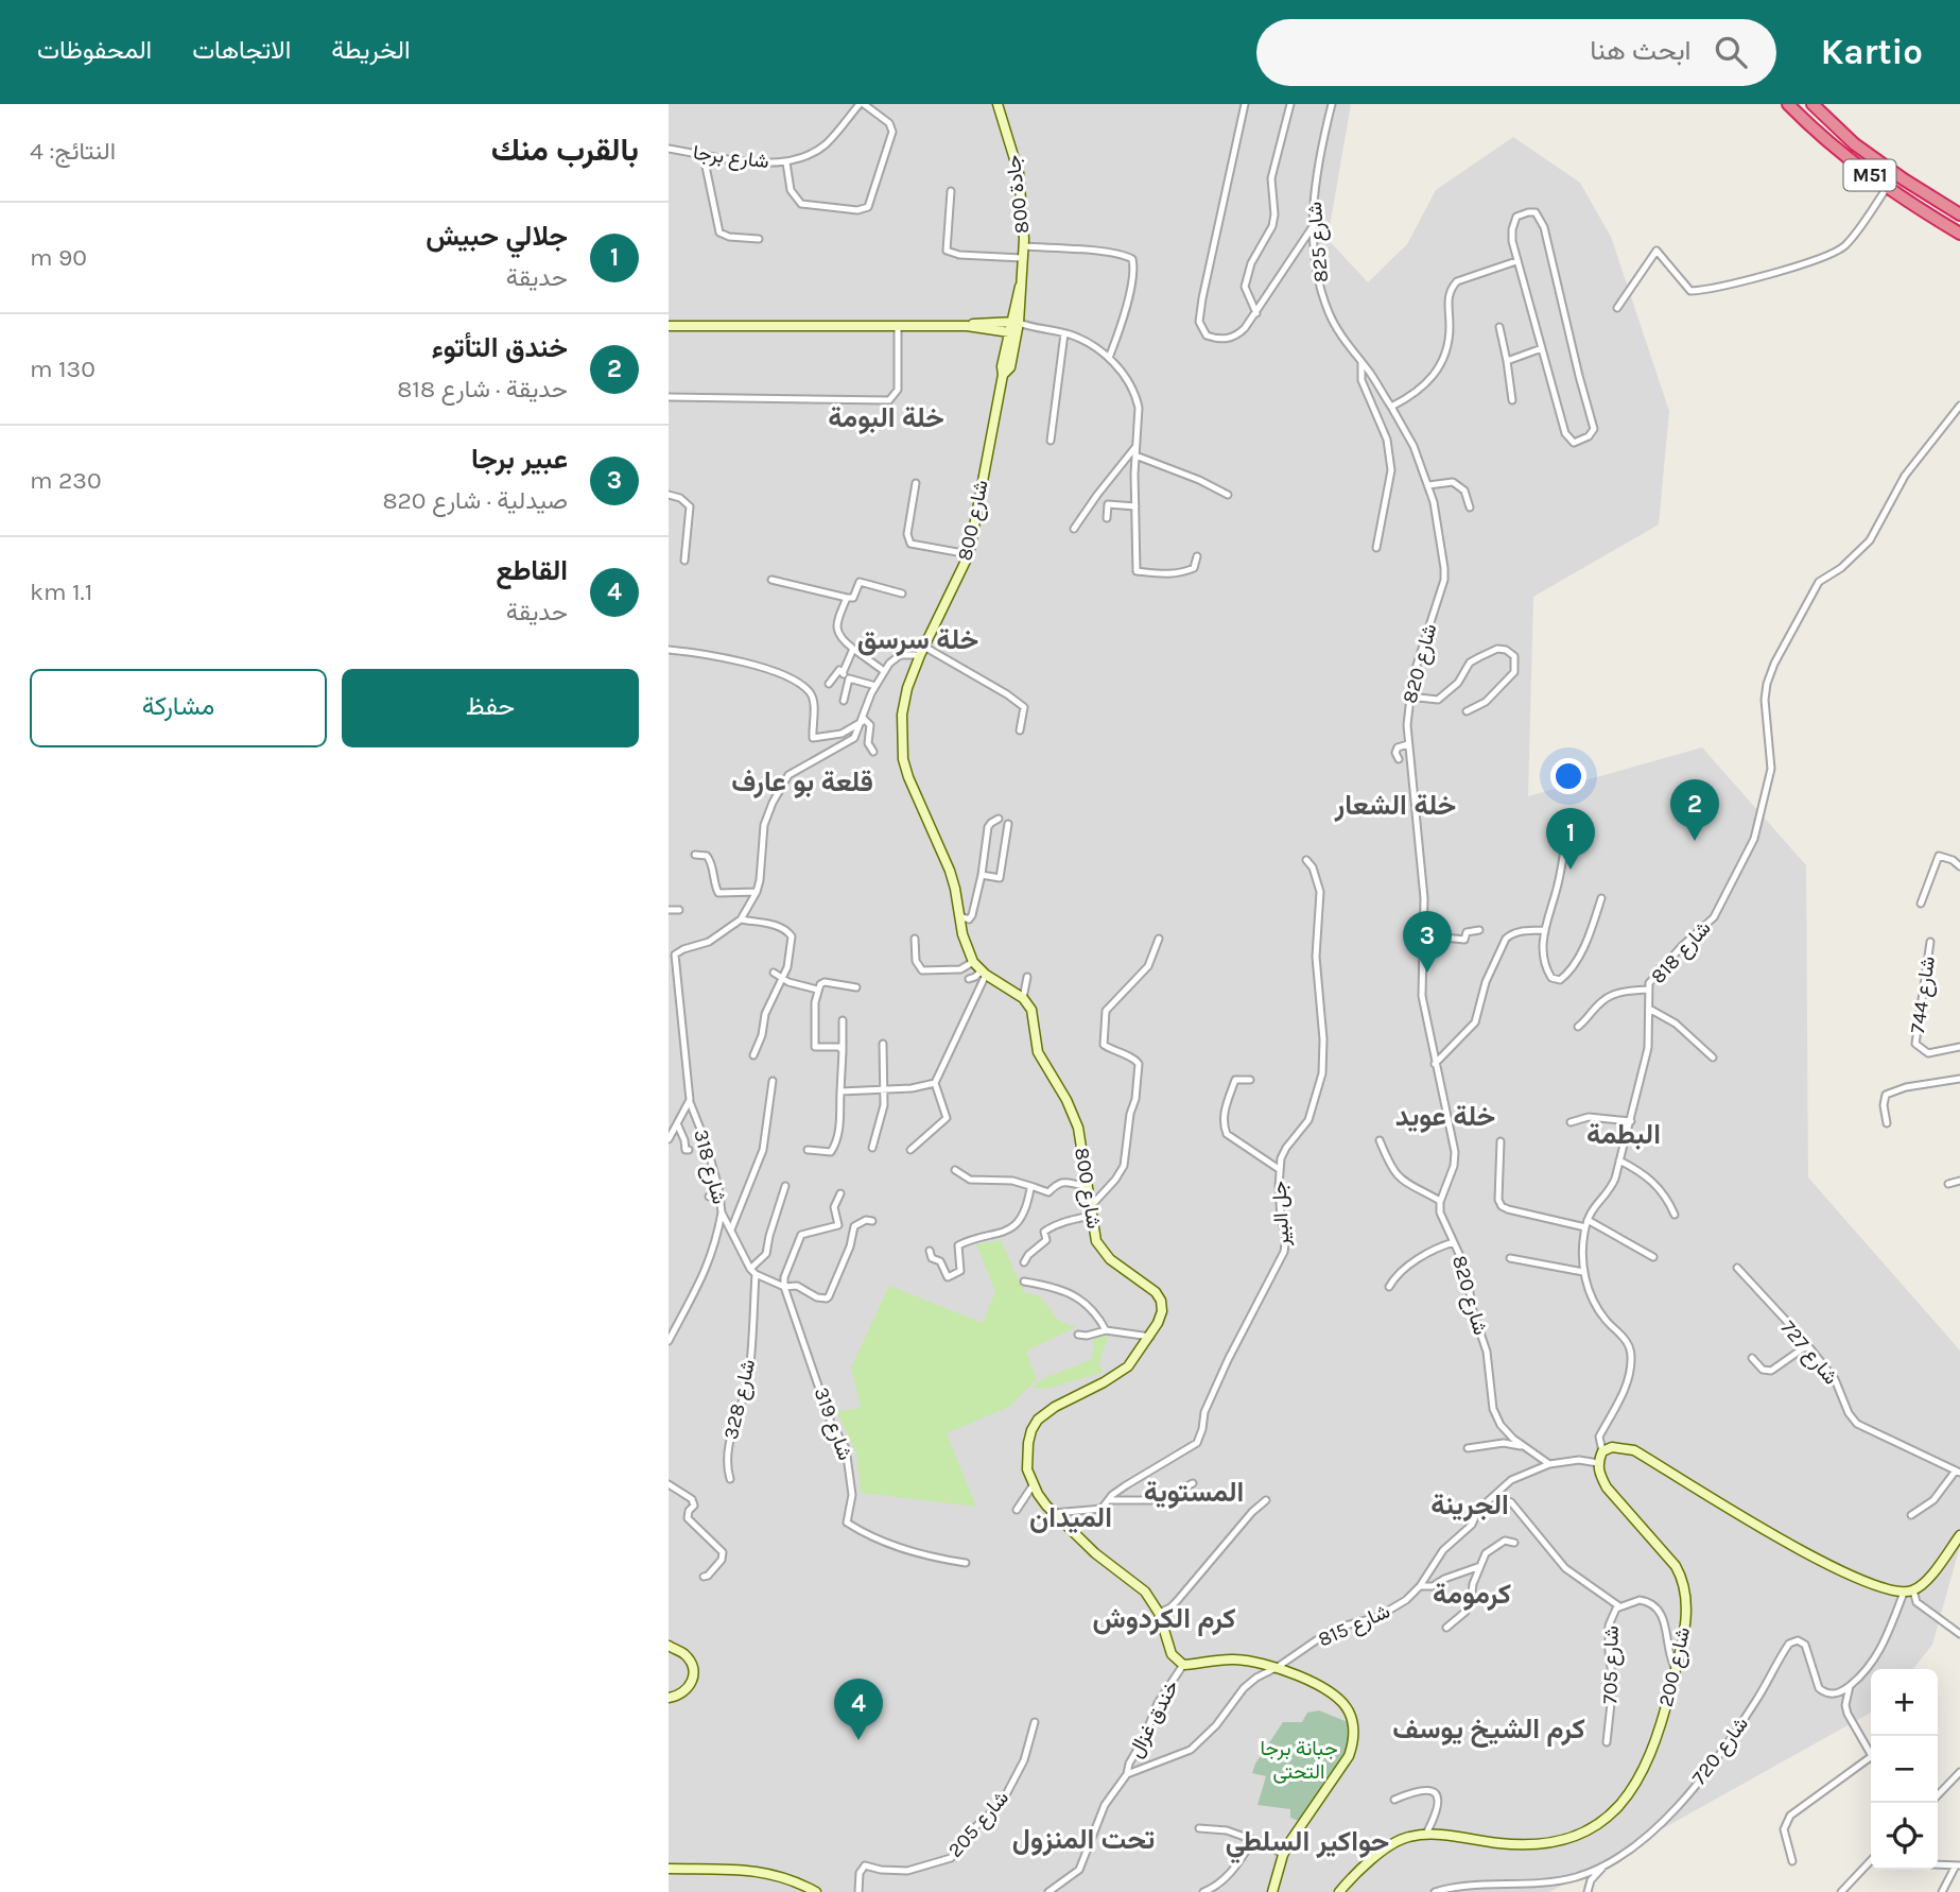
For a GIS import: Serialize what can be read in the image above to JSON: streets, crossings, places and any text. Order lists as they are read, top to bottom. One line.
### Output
{"streets":{"highway":["M51"],"main road":["جادة 800","شارع 800","شارع 200"],"street":["شارع برجا","شارع 825","شارع 820","شارع 818","شارع 744","شارع 318","جل البير","شارع 727","شارع 328","شارع 319","شارع 815","شارع 705","خندق غزال","شارع 720","شارع 205"]},"crossings":[["جادة 800","شارع 800"],["شارع 825","شارع 820"],["شارع 800","جل البير"],["شارع 800","خندق غزال"],["شارع 820","شارع 815"],["شارع 318","شارع 328"],["شارع 318","شارع 319"],["شارع 815","شارع 200"],["شارع 815","خندق غزال"],["شارع 705","شارع 200"]],"districts":["خلة البومة","خلة سرسق","قلعة بو عارف","خلة الشعار","خلة عويد","البطمة","المستوية","الجرينة","الميدان","كرمومة","كرم الكردوش","كرم الشيخ يوسف","تحت المنزول","حواكير السلطي"],"parks":["جبانة برجا التحتى"],"page":{"header":"Kartio","search":"ابحث هنا","nav":["الخريطة","الاتجاهات","المحفوظات"],"heading":["بالقرب منك","النتائج: 4"],"list":[{"mark":"1","name":"جلالي حبيش","note":"حديقة","value":"90 m"},{"mark":"2","name":"خندق التأتوء","note":"حديقة · شارع 818","value":"130 m"},{"mark":"3","name":"عبير برجا","note":"صيدلية · شارع 820","value":"230 m"},{"mark":"4","name":"القاطع","note":"حديقة","value":"1.1 km"}],"buttons":["حفظ","مشاركة"],"pins":["2","1","3","4"],"map_buttons":["+","−"]}}
